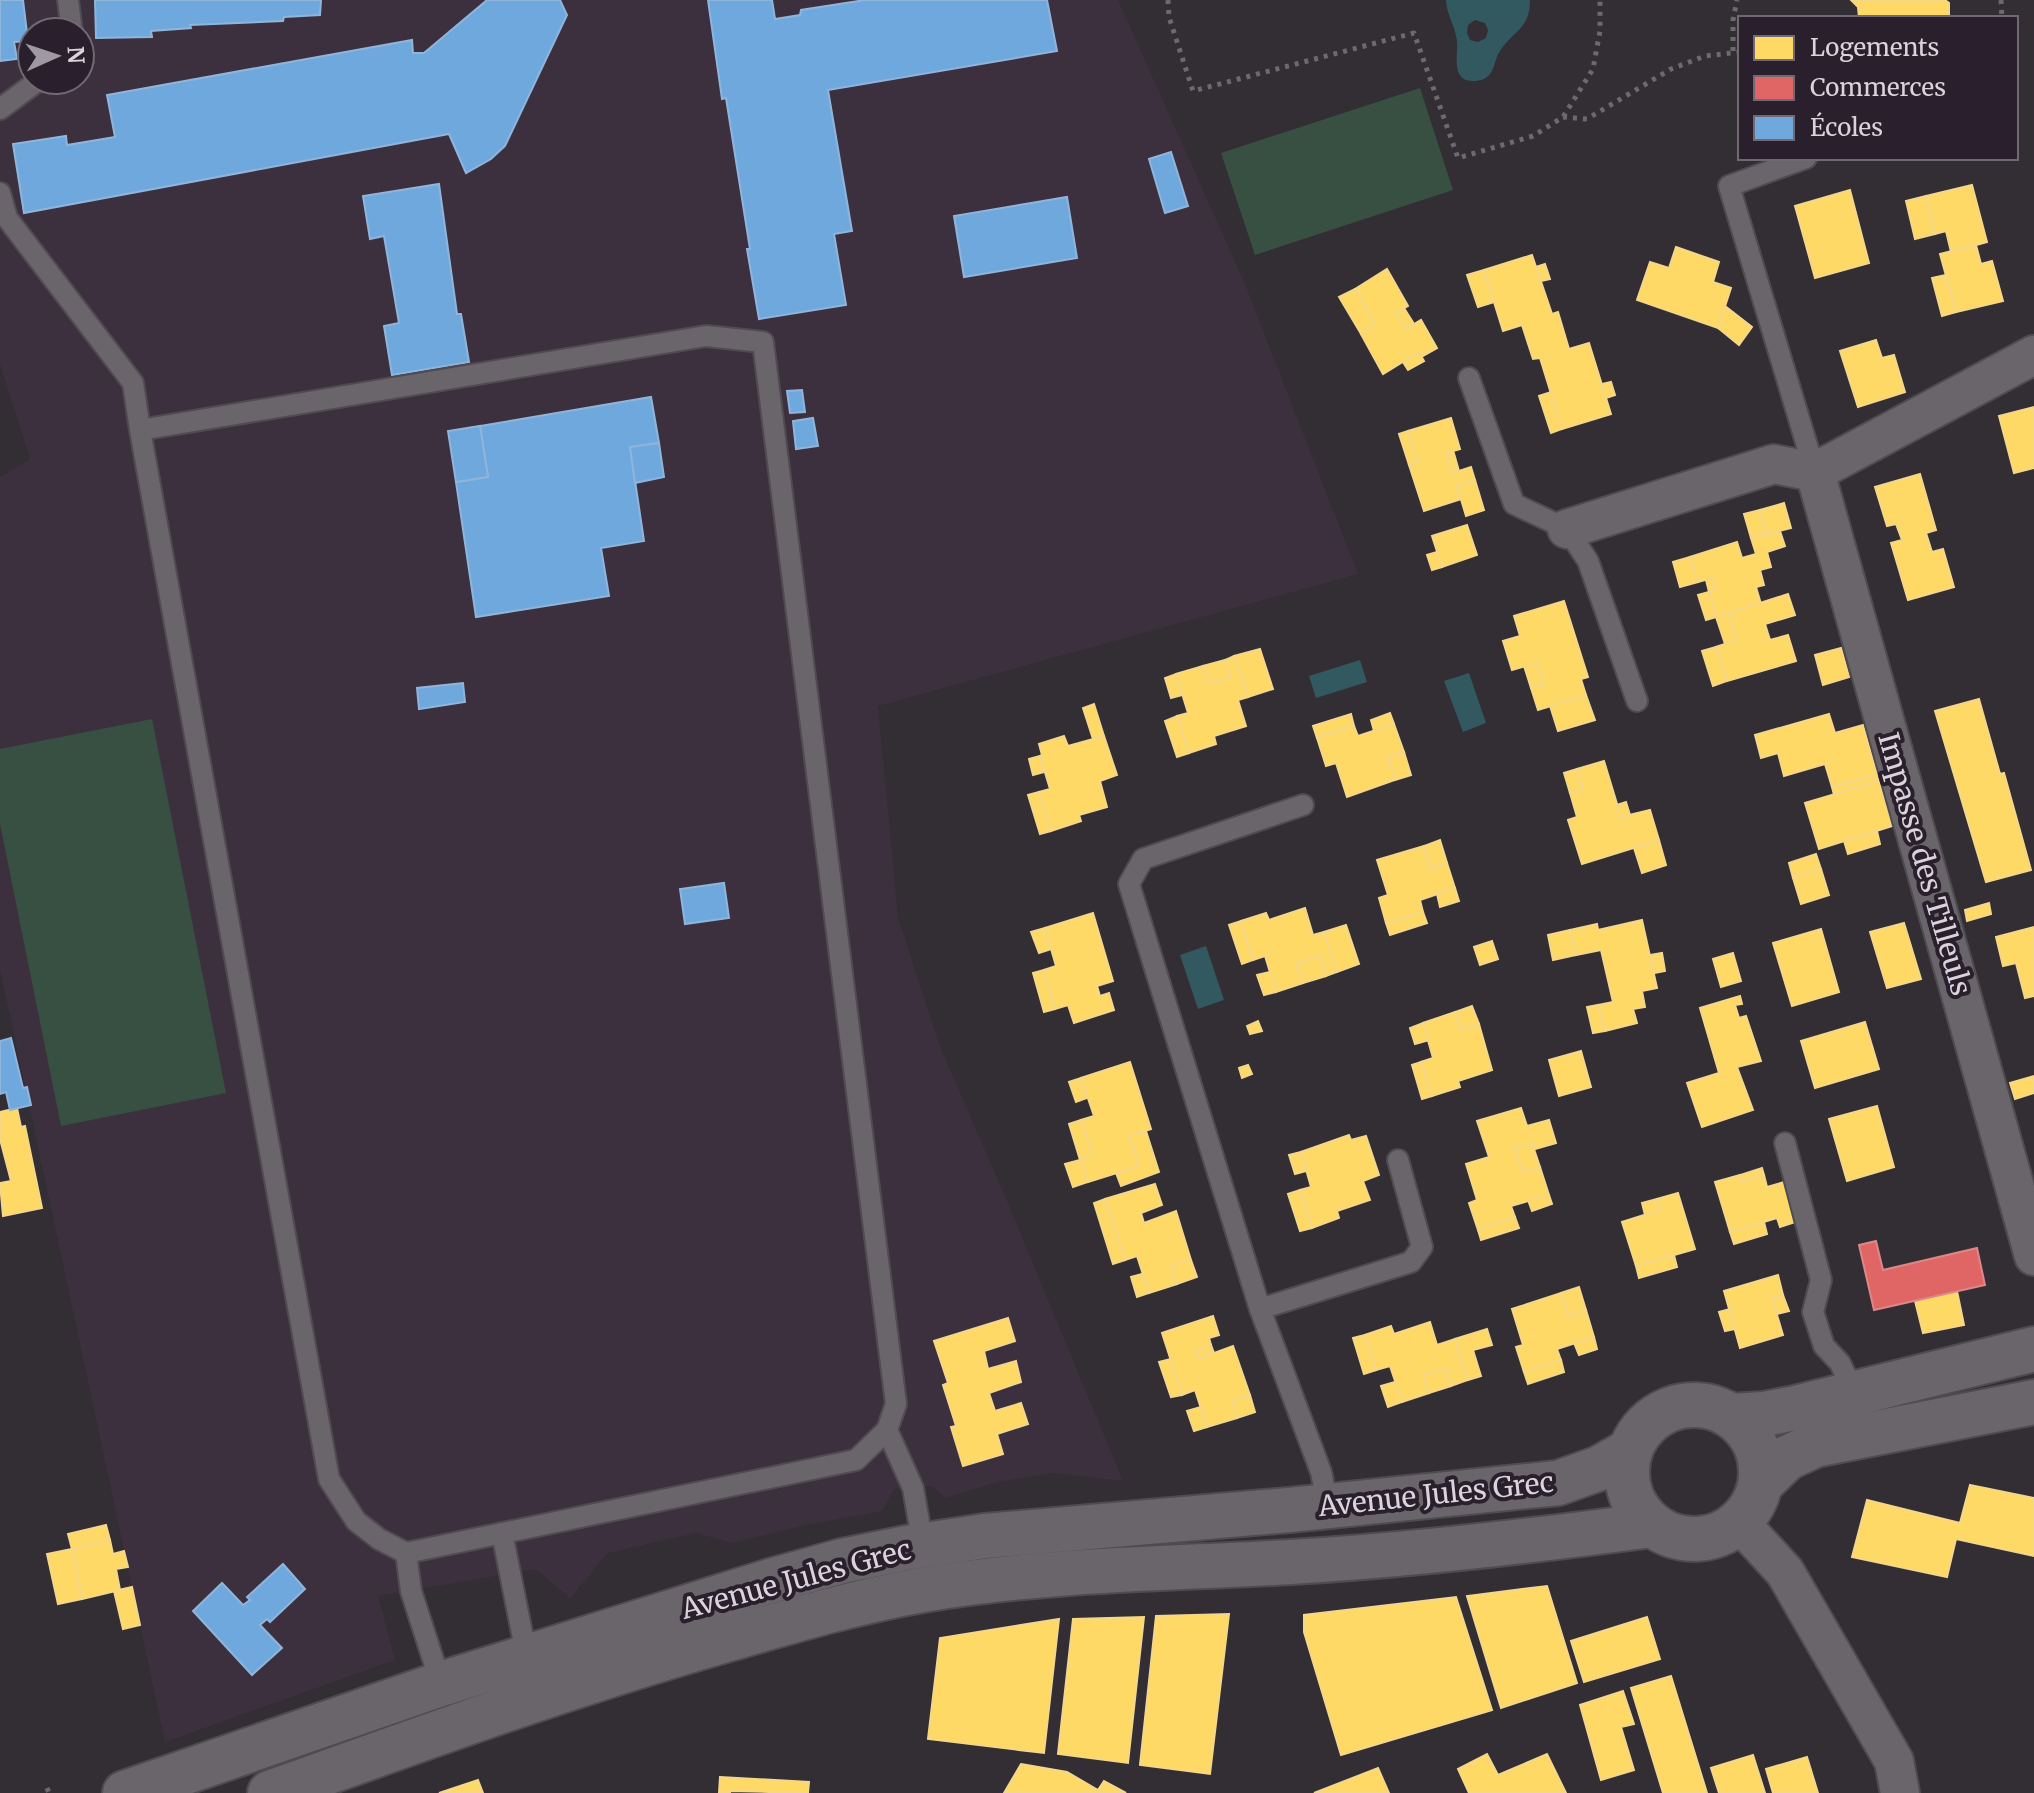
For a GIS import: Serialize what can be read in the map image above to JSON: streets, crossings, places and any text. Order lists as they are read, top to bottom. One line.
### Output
{"streets":{"street":["Impasse des Tilleuls","Avenue Jules Grec"]},"legend":["Logements","Commerces","Écoles"],"north":"right"}
